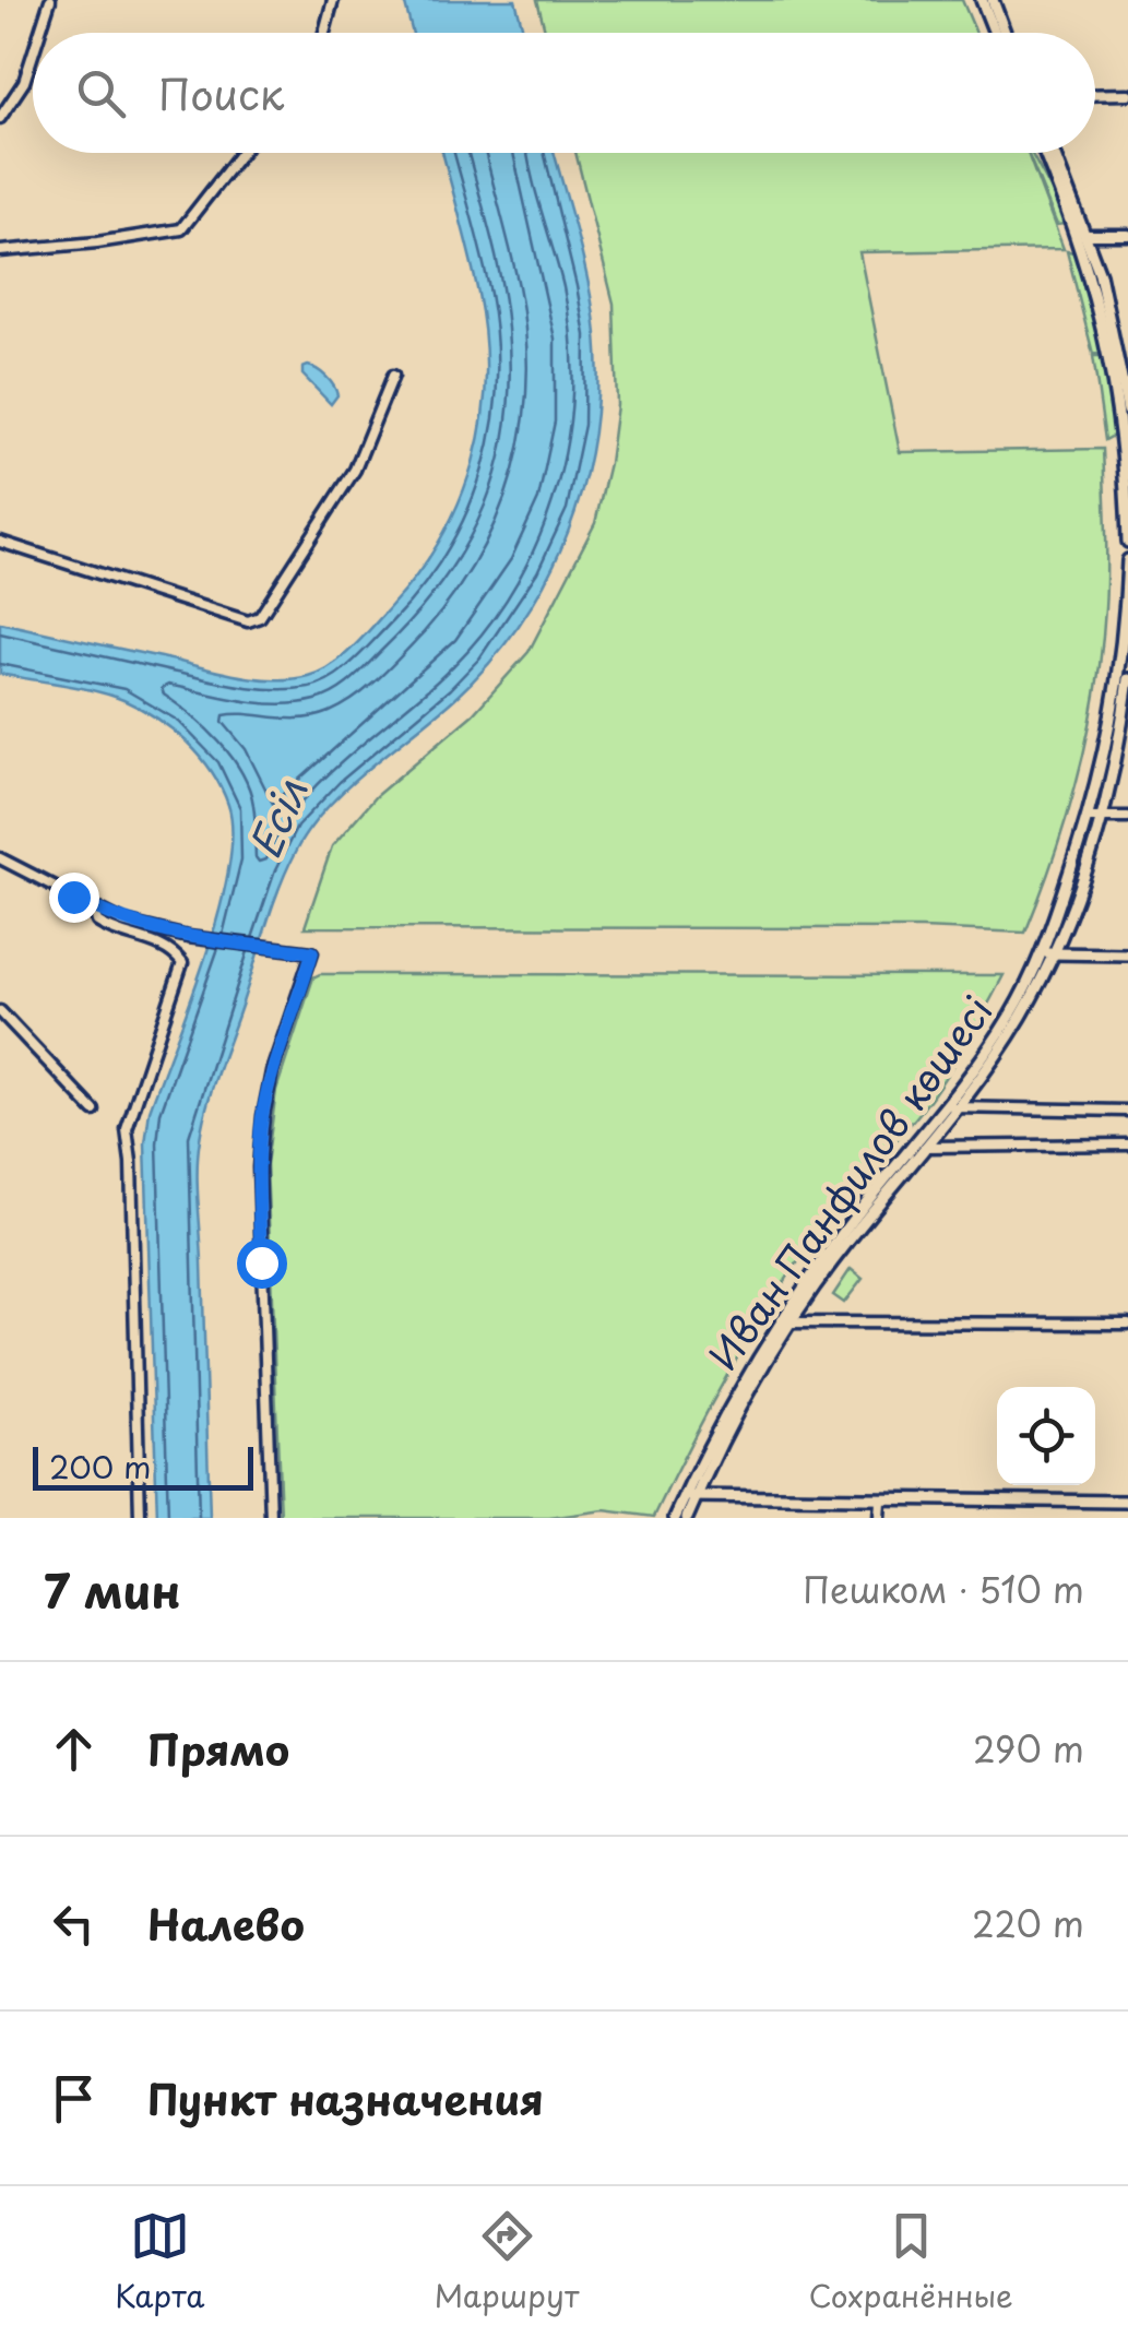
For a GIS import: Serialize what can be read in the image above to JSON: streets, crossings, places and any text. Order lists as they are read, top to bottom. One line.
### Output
{"streets":{"street":["Иван Панфилов көшесі"]},"water":["Есіл"],"scale_bar":"200 m","page":{"search":"Поиск","scale":"200 m","heading":["7 мин","Пешком · 510 m"],"list":[["Прямо","290 m"],["Налево","220 m"],"Пункт назначения"],"nav":["Карта","Маршрут","Сохранённые"]}}
